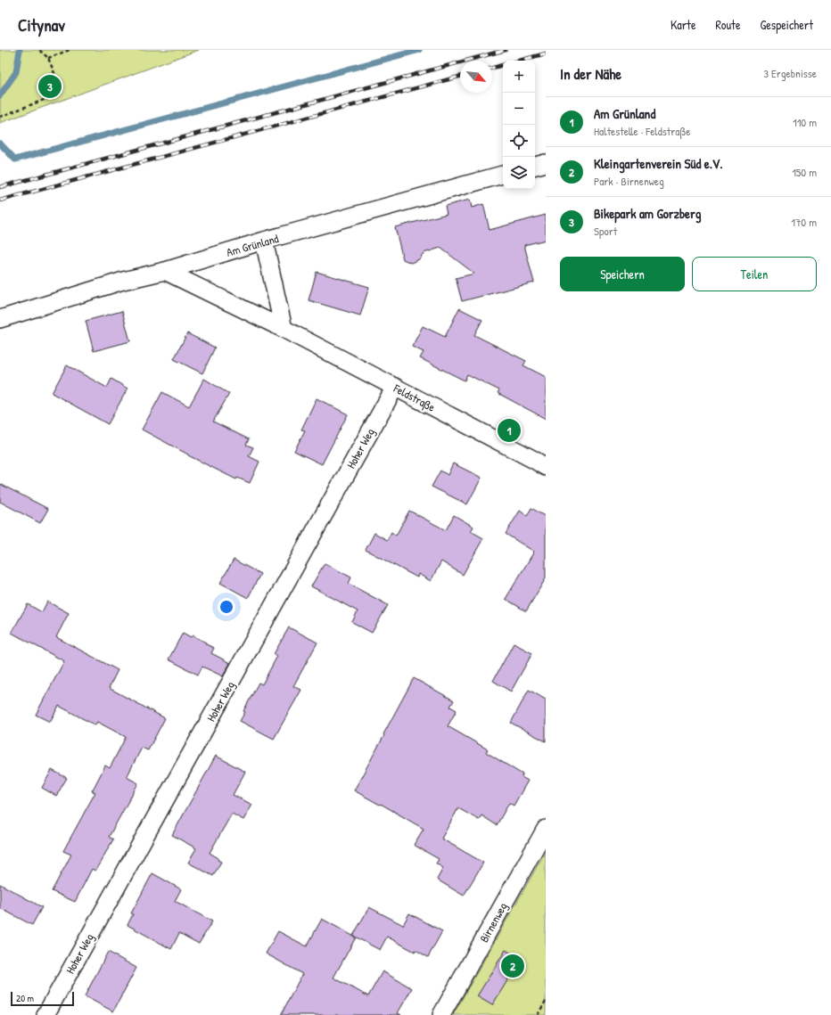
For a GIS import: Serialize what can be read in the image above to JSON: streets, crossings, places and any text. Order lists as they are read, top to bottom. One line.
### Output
{"streets":{"street":["Am Grünland","Feldstraße","Hoher Weg","Birnenweg"]},"crossings":[["Am Grünland","Feldstraße"],["Feldstraße","Hoher Weg"]],"scale_bar":"20 m","north":"bottom right","page":{"header":"Citynav","nav":["Karte","Route","Gespeichert"],"heading":["In der Nähe","3 Ergebnisse"],"map_buttons":["+","−"],"pins":["3","1","2"],"list":[{"mark":"1","name":"Am Grünland","note":"Haltestelle · Feldstraße","value":"110 m"},{"mark":"2","name":"Kleingartenverein Süd e.V.","note":"Park · Birnenweg","value":"150 m"},{"mark":"3","name":"Bikepark am Gorzberg","note":"Sport","value":"170 m"}],"buttons":["Speichern","Teilen"],"scale":"20 m"}}
